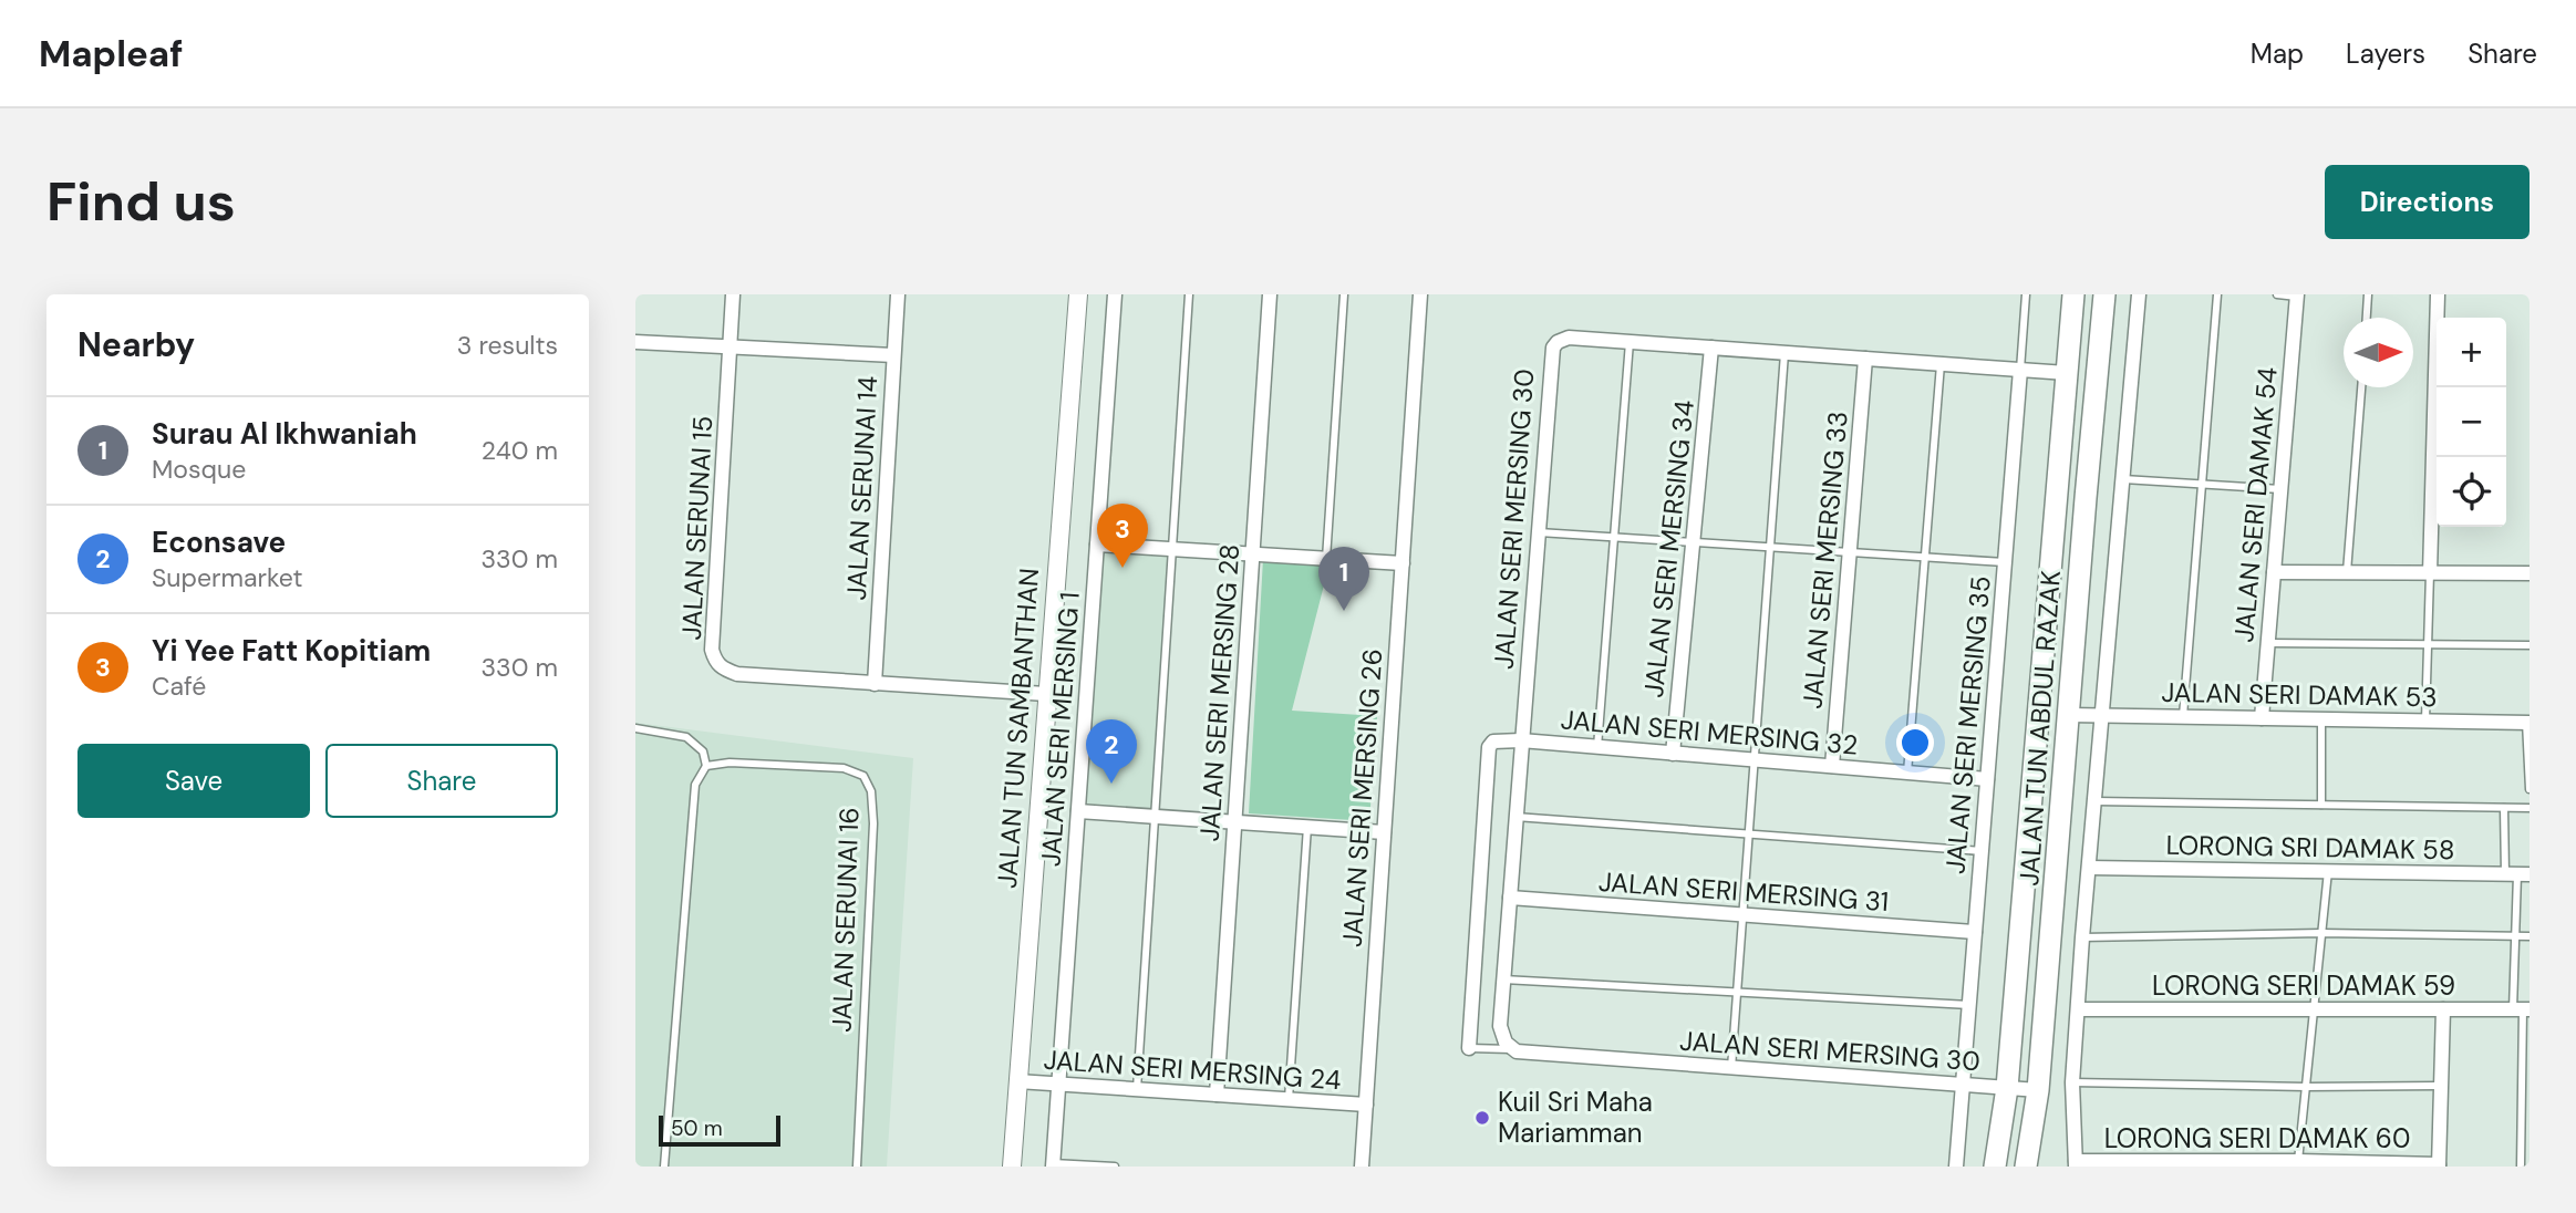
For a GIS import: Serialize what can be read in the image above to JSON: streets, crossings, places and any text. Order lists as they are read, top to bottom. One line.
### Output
{"streets":{"main road":["JALAN TUN ABDUL RAZAK"],"street":["JALAN SERUNAI 14","JALAN SERI DAMAK 54","JALAN SERI MERSING 30","JALAN SERUNAI 15","JALAN SERI MERSING 34","JALAN SERI MERSING 33","JALAN SERI MERSING 28","JALAN SERI DAMAK 53","JALAN SERI MERSING 35","JALAN TUN SAMBANTHAN","JALAN SERI MERSING 1","JALAN SERI MERSING 32","JALAN SERI MERSING 26","LORONG SRI DAMAK 58","JALAN SERI MERSING 31","LORONG SERI DAMAK 59","JALAN SERI MERSING 24","LORONG SERI DAMAK 60"],"lane":["JALAN SERUNAI 16"]},"crossings":[["JALAN SERUNAI 14","JALAN SERUNAI 15"],["JALAN SERI DAMAK 54","JALAN SERI DAMAK 53"],["JALAN SERI MERSING 30","JALAN SERI MERSING 34"],["JALAN SERI MERSING 30","JALAN SERI MERSING 33"],["JALAN SERI MERSING 30","JALAN SERI MERSING 35"],["JALAN SERI MERSING 30","JALAN TUN ABDUL RAZAK"],["JALAN SERI MERSING 30","JALAN SERI MERSING 32"],["JALAN SERI MERSING 30","JALAN SERI MERSING 31"],["JALAN SERUNAI 15","JALAN TUN SAMBANTHAN"],["JALAN SERI MERSING 34","JALAN SERI MERSING 32"],["JALAN SERI MERSING 33","JALAN SERI MERSING 32"],["JALAN SERI MERSING 28","JALAN SERI MERSING 24"],["JALAN SERI DAMAK 53","JALAN TUN ABDUL RAZAK"],["JALAN SERI MERSING 35","JALAN SERI MERSING 32"],["JALAN SERI MERSING 35","JALAN SERI MERSING 31"],["JALAN TUN SAMBANTHAN","JALAN SERI MERSING 1"],["JALAN TUN SAMBANTHAN","JALAN SERI MERSING 24"],["JALAN SERI MERSING 1","JALAN SERI MERSING 24"],["JALAN SERI MERSING 26","JALAN SERI MERSING 24"]],"places":["Kuil Sri Maha Mariamman"],"scale_bar":"50 m","north":"right","page":{"header":"Mapleaf","nav":["Map","Layers","Share"],"buttons":["Directions",["Save","Share"]],"title":"Find us","heading":["Nearby","3 results"],"map_buttons":["+","−"],"list":[{"mark":"1","name":"Surau Al Ikhwaniah","note":"Mosque","value":"240 m"},{"mark":"2","name":"Econsave","note":"Supermarket","value":"330 m"},{"mark":"3","name":"Yi Yee Fatt Kopitiam","note":"Café","value":"330 m"}],"pins":["3","1","2"],"scale":"50 m"}}
